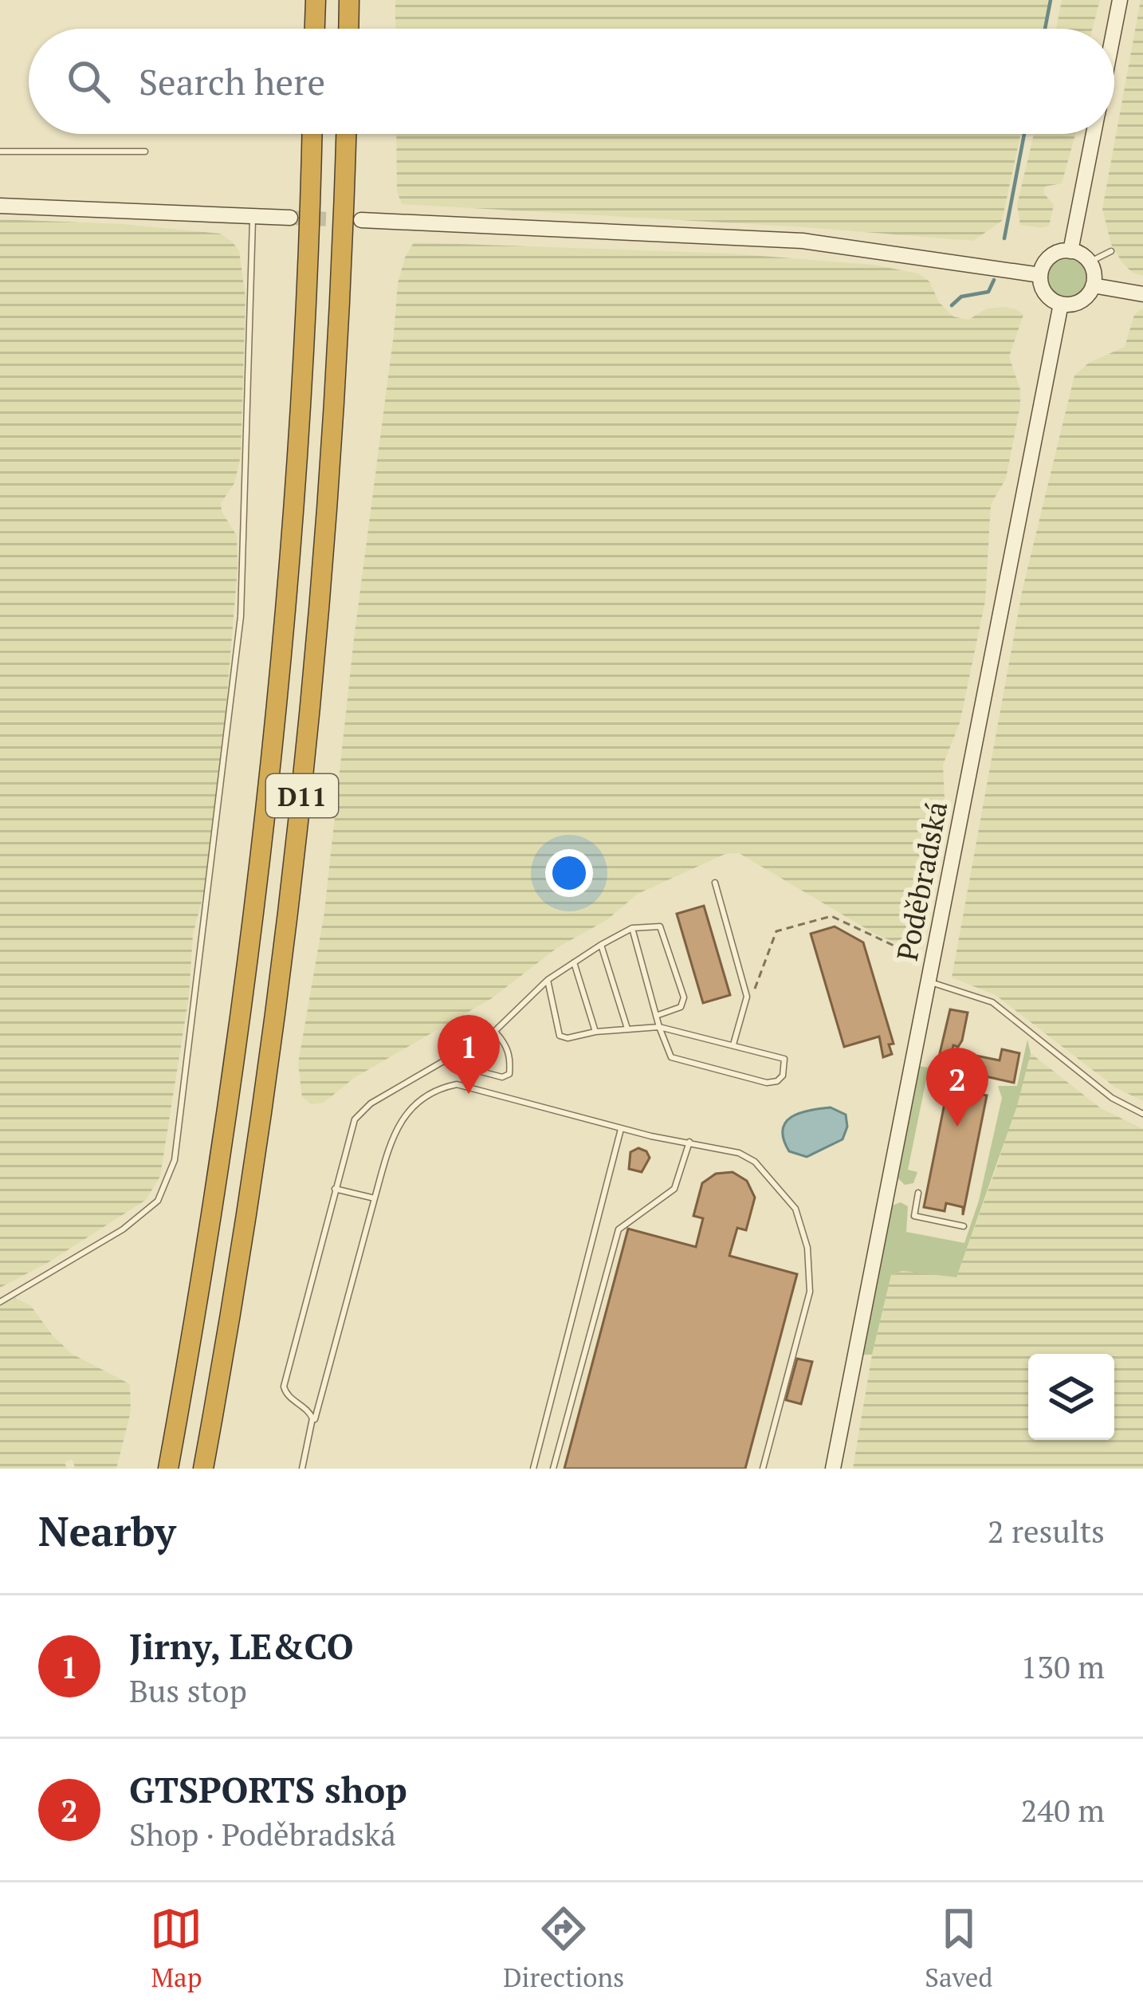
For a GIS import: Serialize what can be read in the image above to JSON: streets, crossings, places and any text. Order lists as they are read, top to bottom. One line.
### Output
{"streets":{"highway":["D11"],"main road":["Poděbradská"]},"page":{"search":"Search here","pins":["1","2"],"heading":["Nearby","2 results"],"list":[{"mark":"1","name":"Jirny, LE&CO","note":"Bus stop","value":"130 m"},{"mark":"2","name":"GTSPORTS shop","note":"Shop · Poděbradská","value":"240 m"}],"nav":["Map","Directions","Saved"]}}
